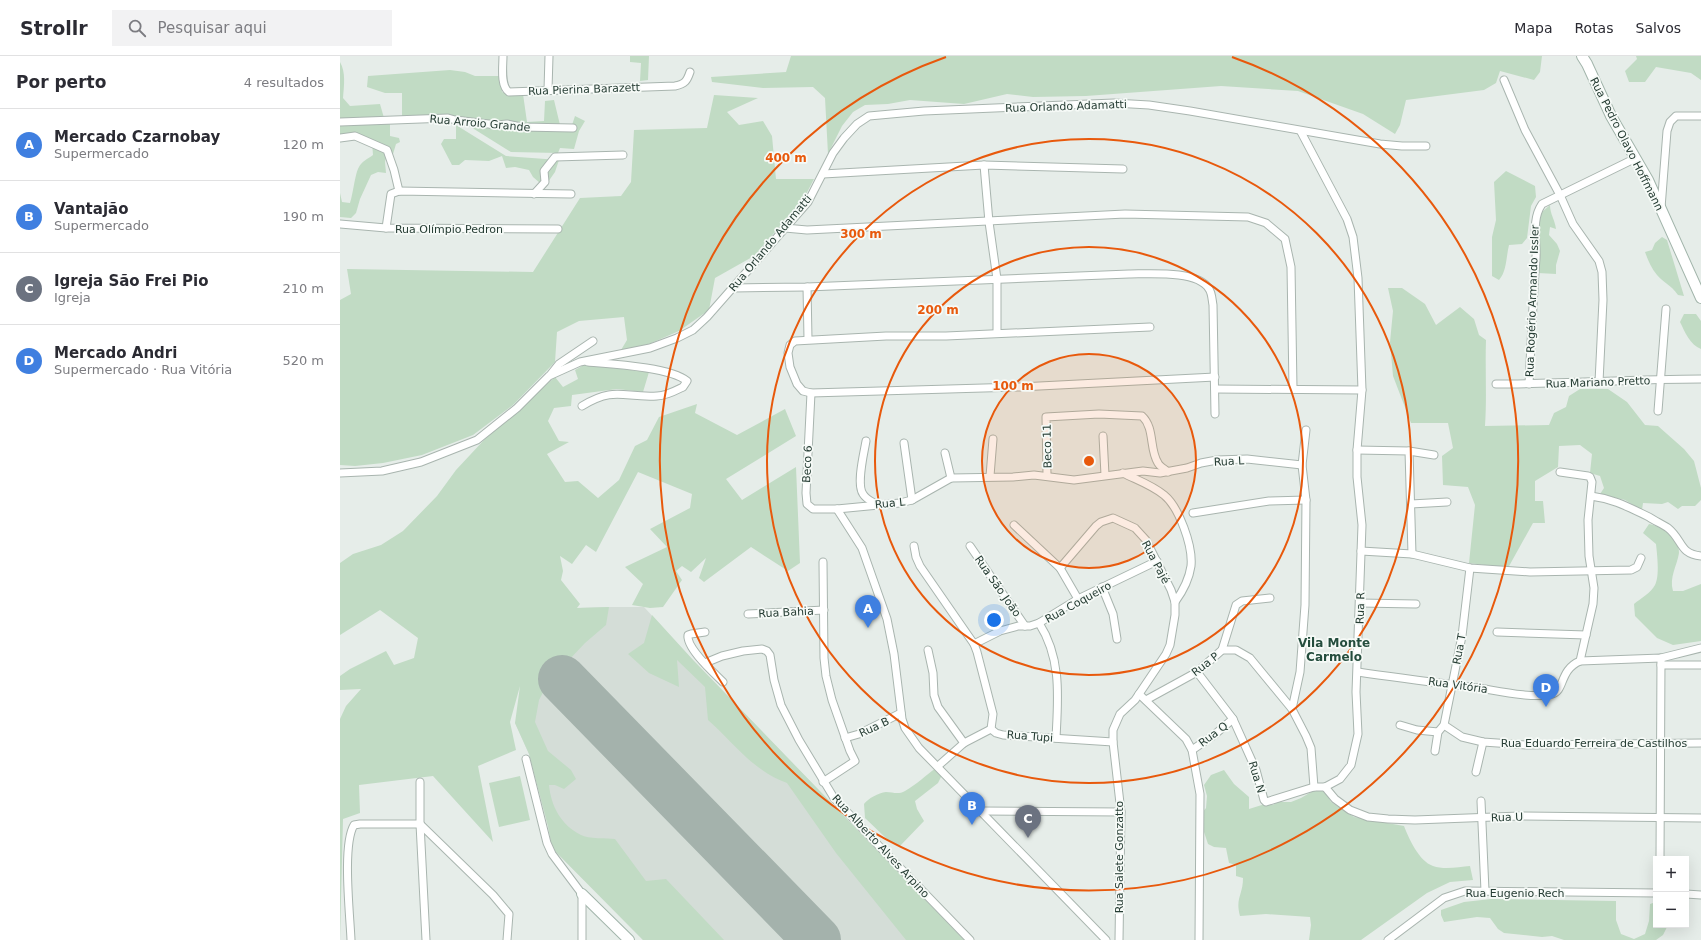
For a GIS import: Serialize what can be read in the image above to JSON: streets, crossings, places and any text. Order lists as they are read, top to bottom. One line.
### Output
{"streets":{"street":["Rua Pierina Barazett","Rua Orlando Adamatti","Rua Arroio Grande","Rua Pedro Olavo Hoffmann","Rua Olímpio Pedron","Rua Rogério Armando Issler","Rua Mariano Pretto","Beco 11","Rua L","Beco 6","Rua Pajé","Rua São João","Rua Coqueiro","Rua R","Rua Bahia","Rua T","Rua P","Rua Vitória","Rua B","Rua Q","Rua Tupi","Rua Eduardo Ferreira de Castilhos","Rua N","Rua U","Rua Alberto Alves Arpino","Rua Salete Gonzatto","Rua Eugenio Rech"]},"crossings":[["Rua Orlando Adamatti","Rua R"],["Rua Pedro Olavo Hoffmann","Rua Rogério Armando Issler"],["Rua Rogério Armando Issler","Rua Mariano Pretto"],["Beco 11","Rua L"],["Rua L","Beco 6"],["Rua Pajé","Rua Coqueiro"],["Rua Pajé","Rua Salete Gonzatto"],["Rua São João","Rua Coqueiro"],["Rua R","Rua Vitória"],["Rua R","Rua N"],["Rua T","Rua Vitória"],["Rua T","Rua Eduardo Ferreira de Castilhos"],["Rua P","Rua N"],["Rua Q","Rua N"],["Rua Tupi","Rua Salete Gonzatto"],["Rua N","Rua U"]],"districts":["Vila Monte Carmelo"],"page":{"header":"Strollr","search":"Pesquisar aqui","nav":["Mapa","Rotas","Salvos"],"heading":["Por perto","4 resultados"],"list":[{"mark":"A","name":"Mercado Czarnobay","note":"Supermercado","value":"120 m"},{"mark":"B","name":"Vantajão","note":"Supermercado","value":"190 m"},{"mark":"C","name":"Igreja São Frei Pio","note":"Igreja","value":"210 m"},{"mark":"D","name":"Mercado Andri","note":"Supermercado · Rua Vitória","value":"520 m"}],"pins":["A","D","B","C"],"map_buttons":["+","−"]},"rings":["400 m","300 m","200 m","100 m"]}
